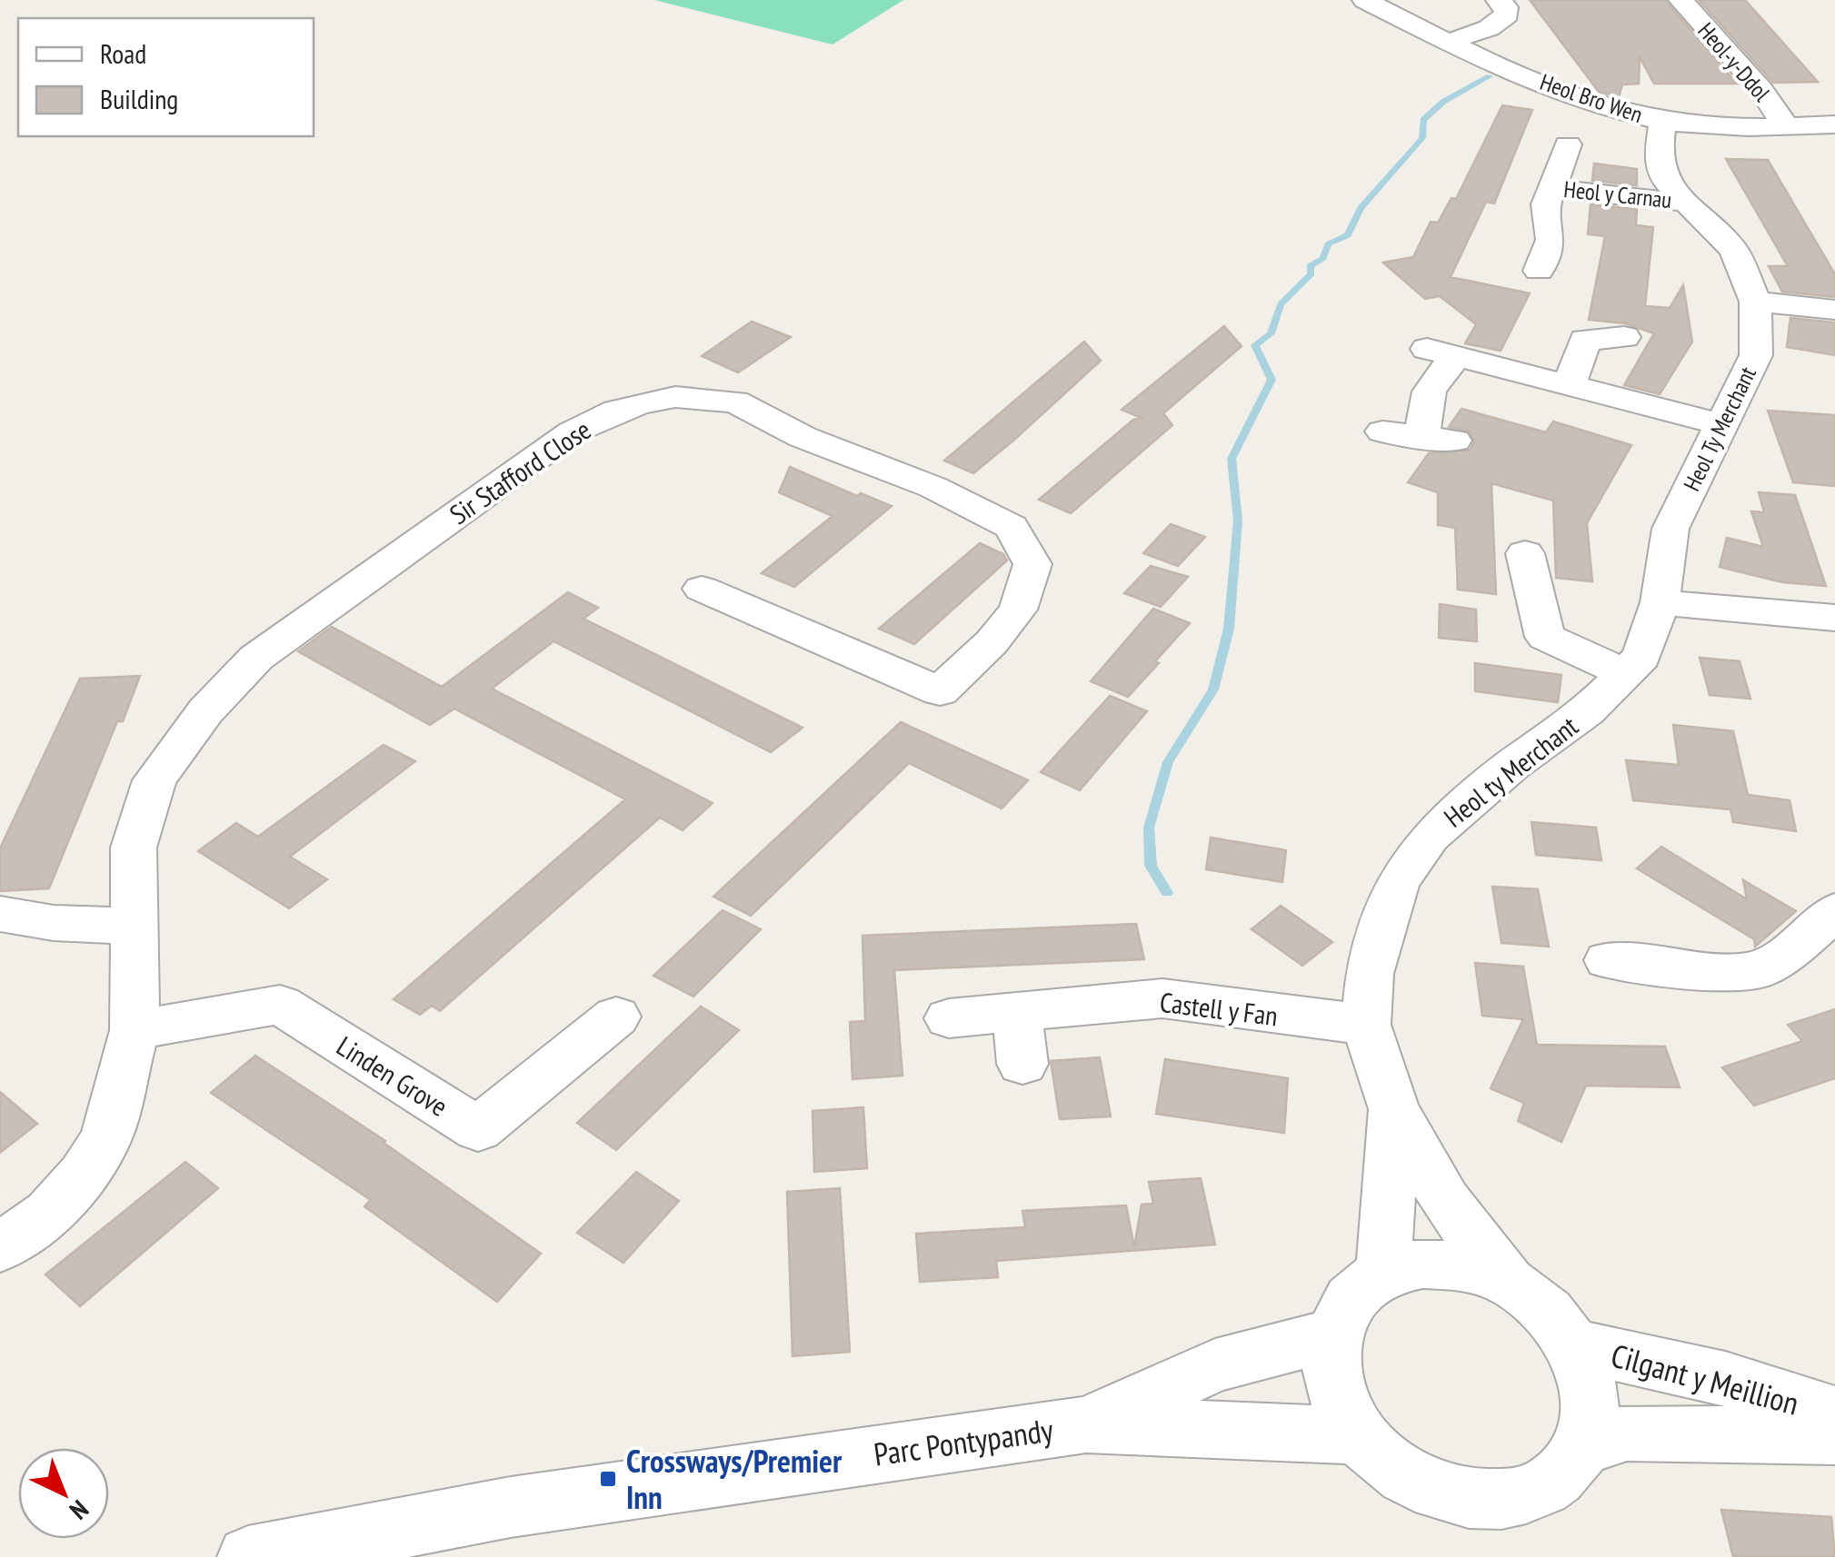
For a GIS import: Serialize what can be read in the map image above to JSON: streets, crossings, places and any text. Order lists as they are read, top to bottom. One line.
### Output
{"streets":{"street":["Heol-y-Ddol","Heol Bro Wen","Heol y Carnau","Heol Ty Merchant","Sir Stafford Close","Heol ty Merchant","Castell y Fan","Linden Grove","Cilgant y Meillion","Parc Pontypandy"]},"crossings":[["Heol-y-Ddol","Heol Bro Wen"],["Heol Bro Wen","Heol Ty Merchant"],["Heol y Carnau","Heol Ty Merchant"],["Heol Ty Merchant","Heol ty Merchant"],["Sir Stafford Close","Linden Grove"],["Heol ty Merchant","Castell y Fan"],["Heol ty Merchant","Cilgant y Meillion"],["Heol ty Merchant","Parc Pontypandy"],["Cilgant y Meillion","Parc Pontypandy"]],"places":{"transit":["Crossways/Premier Inn"]},"legend":["Road","Building"],"north":"bottom right"}
